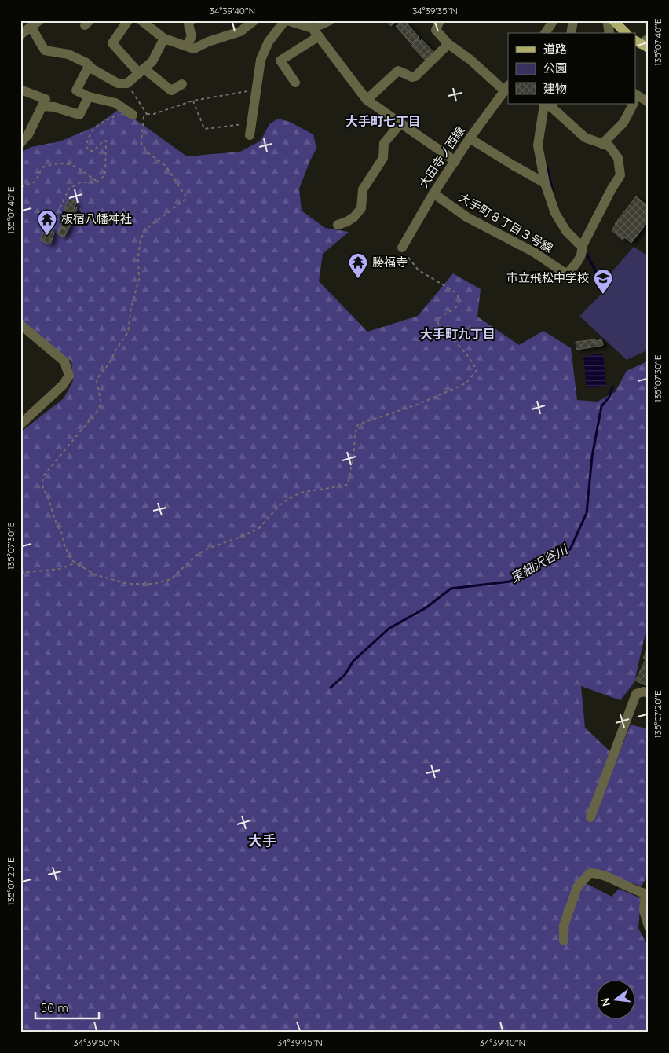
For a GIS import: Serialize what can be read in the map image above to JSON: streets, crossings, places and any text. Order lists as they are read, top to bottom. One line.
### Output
{"streets":{"street":["大田寺ノ西線","大手町８丁目３号線"]},"crossings":[["大田寺ノ西線","大手町８丁目３号線"]],"districts":["大手町七丁目","大手町九丁目","大手"],"water":["東細沢谷川"],"places":{"temple":["板宿八幡神社","勝福寺"],"school or university":["市立飛松中学校"]},"legend":["道路","公園","建物"],"scale_bar":"50 m","north":"left","coordinates":["34°39'40\"N","34°39'35\"N","135°07'40\"E","135°07'30\"E","135°07'20\"E","34°39'50\"N","34°39'45\"N"]}
